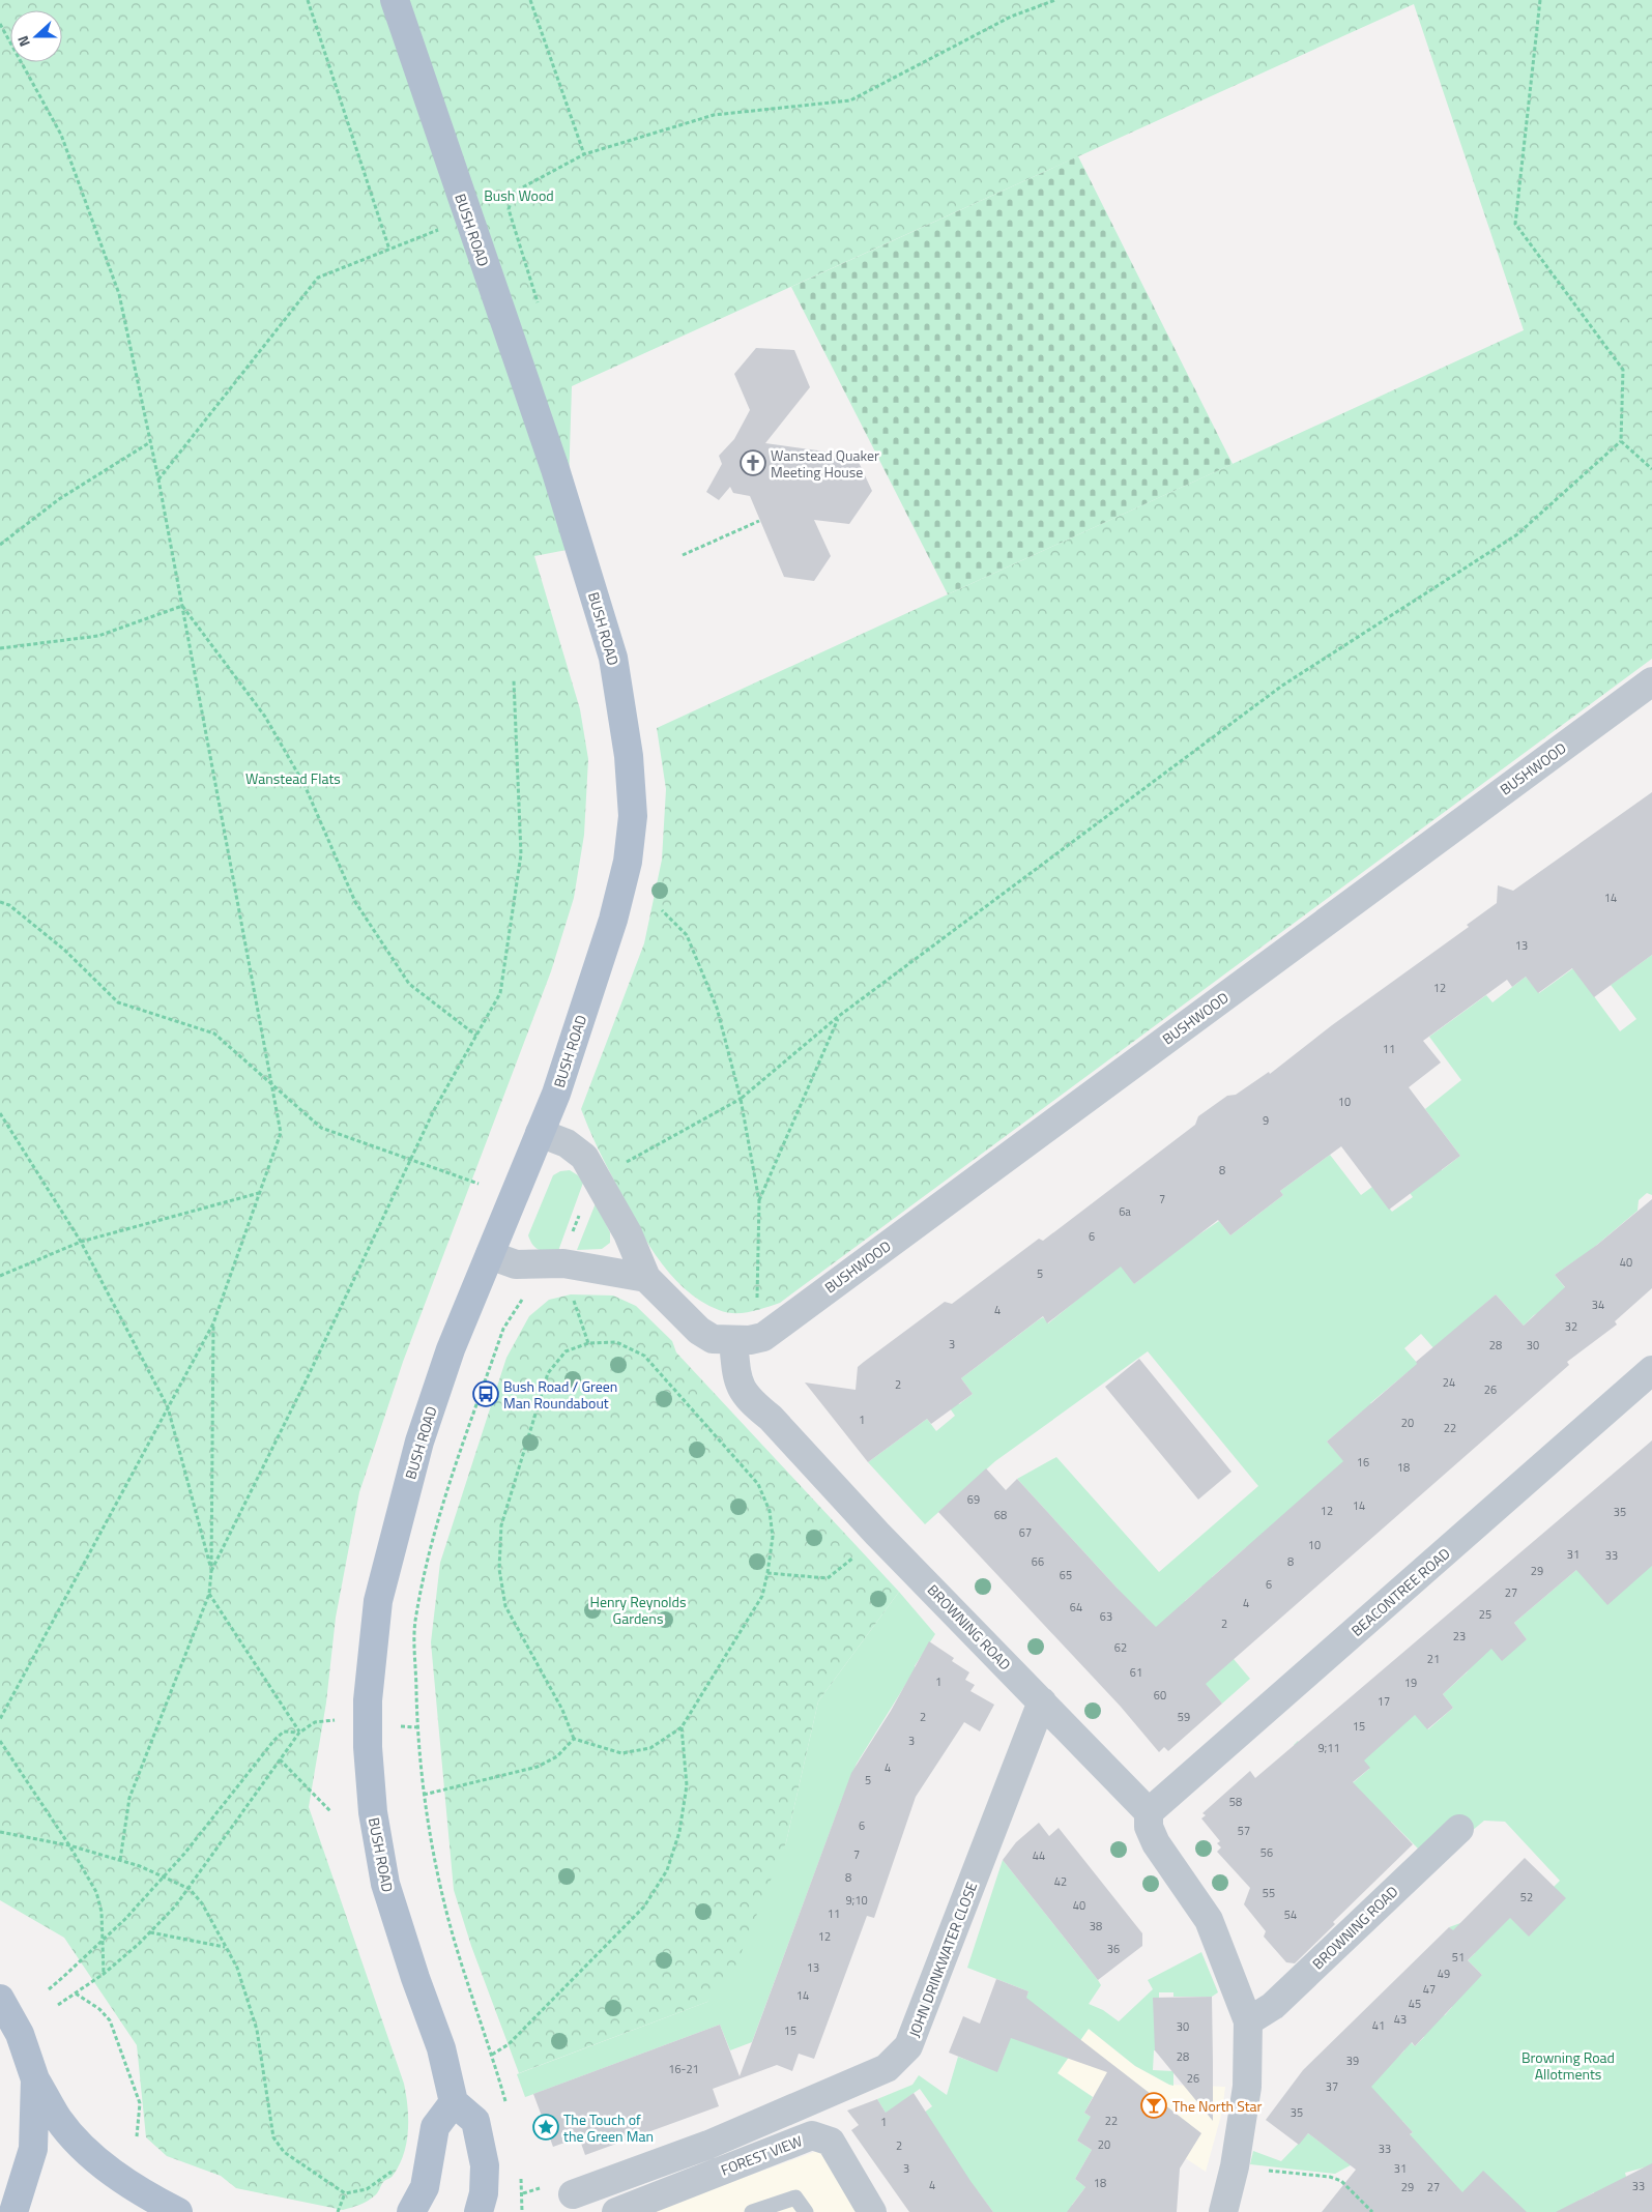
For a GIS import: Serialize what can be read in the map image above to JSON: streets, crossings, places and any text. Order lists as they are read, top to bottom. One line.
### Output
{"streets":{"main road":["BUSH ROAD"],"street":["BUSHWOOD","BEACONTREE ROAD","BROWNING ROAD","JOHN DRINKWATER CLOSE","FOREST VIEW"]},"crossings":[["BUSHWOOD","BROWNING ROAD"],["BEACONTREE ROAD","BROWNING ROAD"],["BROWNING ROAD","JOHN DRINKWATER CLOSE"]],"parks":["Bush Wood","Wanstead Flats","Henry Reynolds Gardens","Browning Road Allotments"],"places":{"church":["Wanstead Quaker Meeting House"],"bus stop":["Bush Road / Green Man Roundabout"],"bar":["The North Star"],"place":["The Touch of the Green Man"]},"house_numbers":["14","13","12","11","10","9","8","7","6a","6","40","5","34","4","32","3","28","30","24","2","26","1","20","22","16","18","69","14","12","35","68","67","10","31","33","66","8","29","65","6","27","4","64","25","63","2","23","62","21","61","1","19","60","17","2","59","15","3","9;11","4","5","58","6","57","56","7","44","8","42","55","52","9;10","40","11","54","38","12","36","51","13","49","47","14","45","43","41","30","15","28","39","16-21","26","37","35","22","1","20","2","33","3","31","18","4","33","29","27"],"north":"left"}
